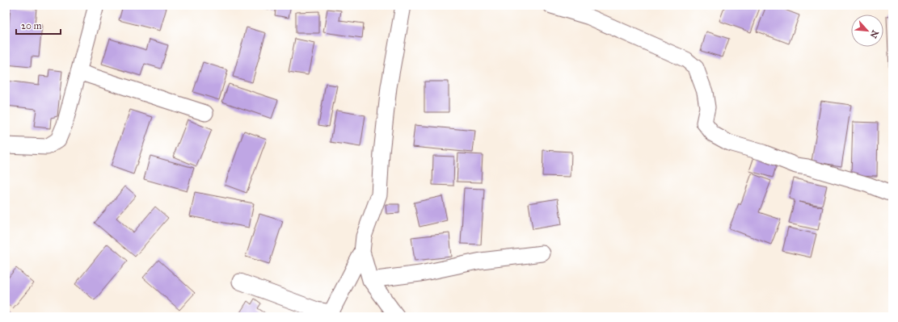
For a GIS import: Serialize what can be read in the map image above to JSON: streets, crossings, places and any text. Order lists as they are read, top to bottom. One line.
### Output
{"scale_bar":"20 m","north":"bottom right"}
